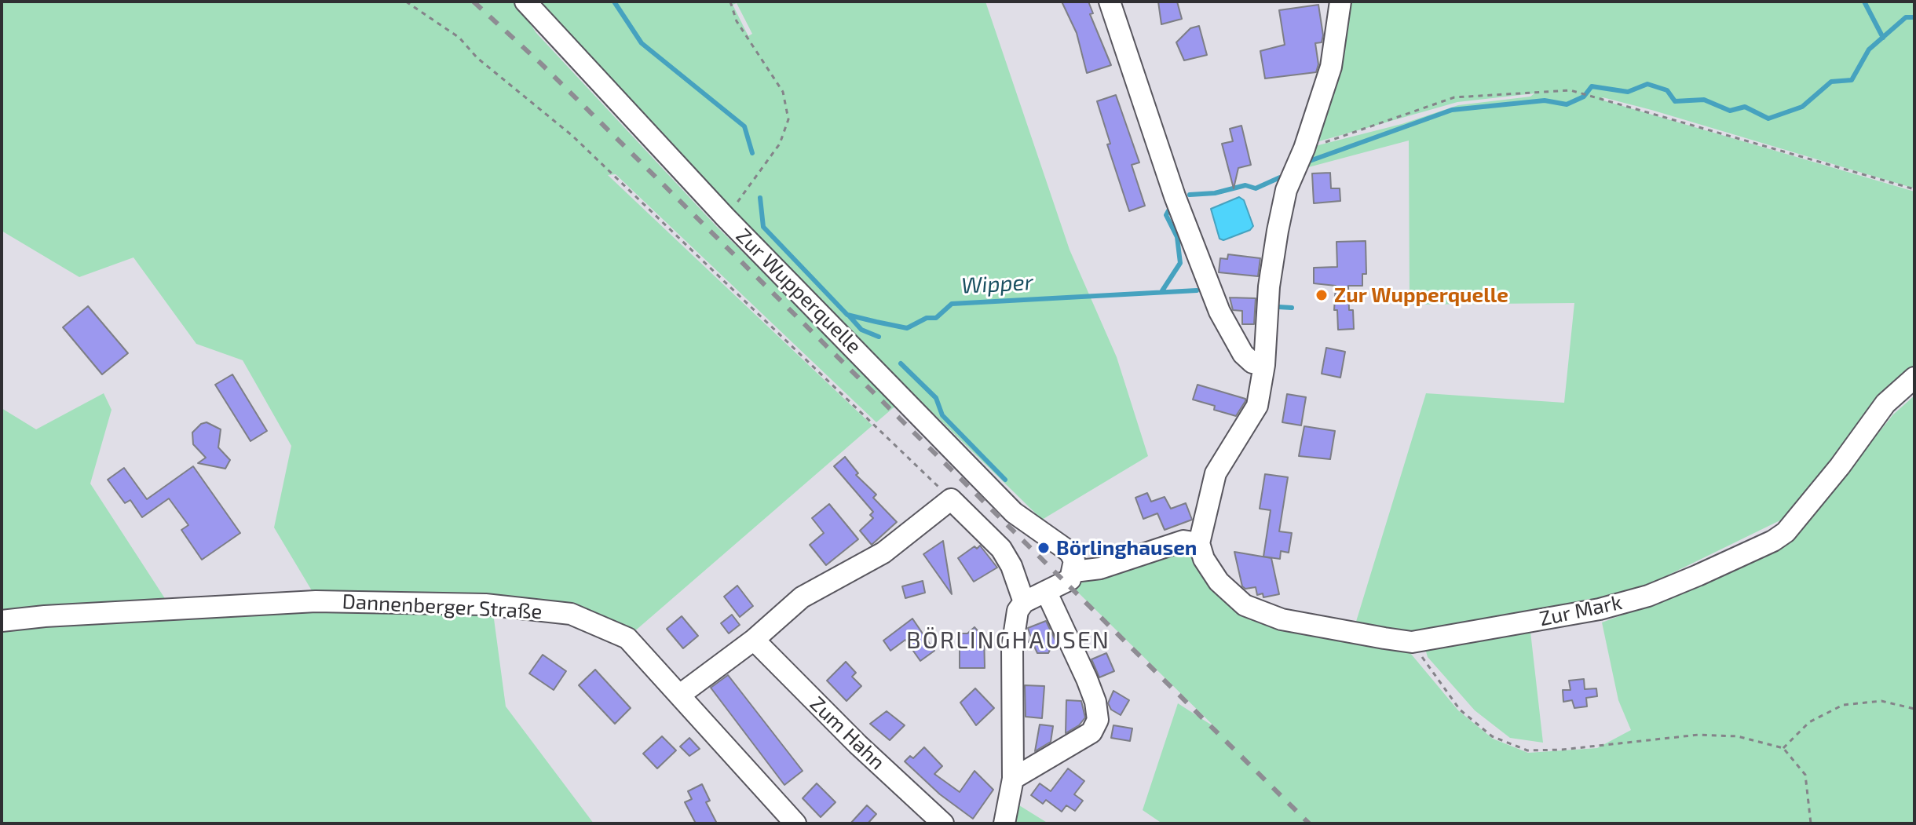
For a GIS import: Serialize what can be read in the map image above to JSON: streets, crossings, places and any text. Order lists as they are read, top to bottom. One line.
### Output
{"streets":{"street":["Zur Wupperquelle","Dannenberger Straße","Zur Mark","Zum Hahn"]},"districts":["BÖRLINGHAUSEN"],"water":["Wipper"],"places":["Zur Wupperquelle","Börlinghausen"]}
